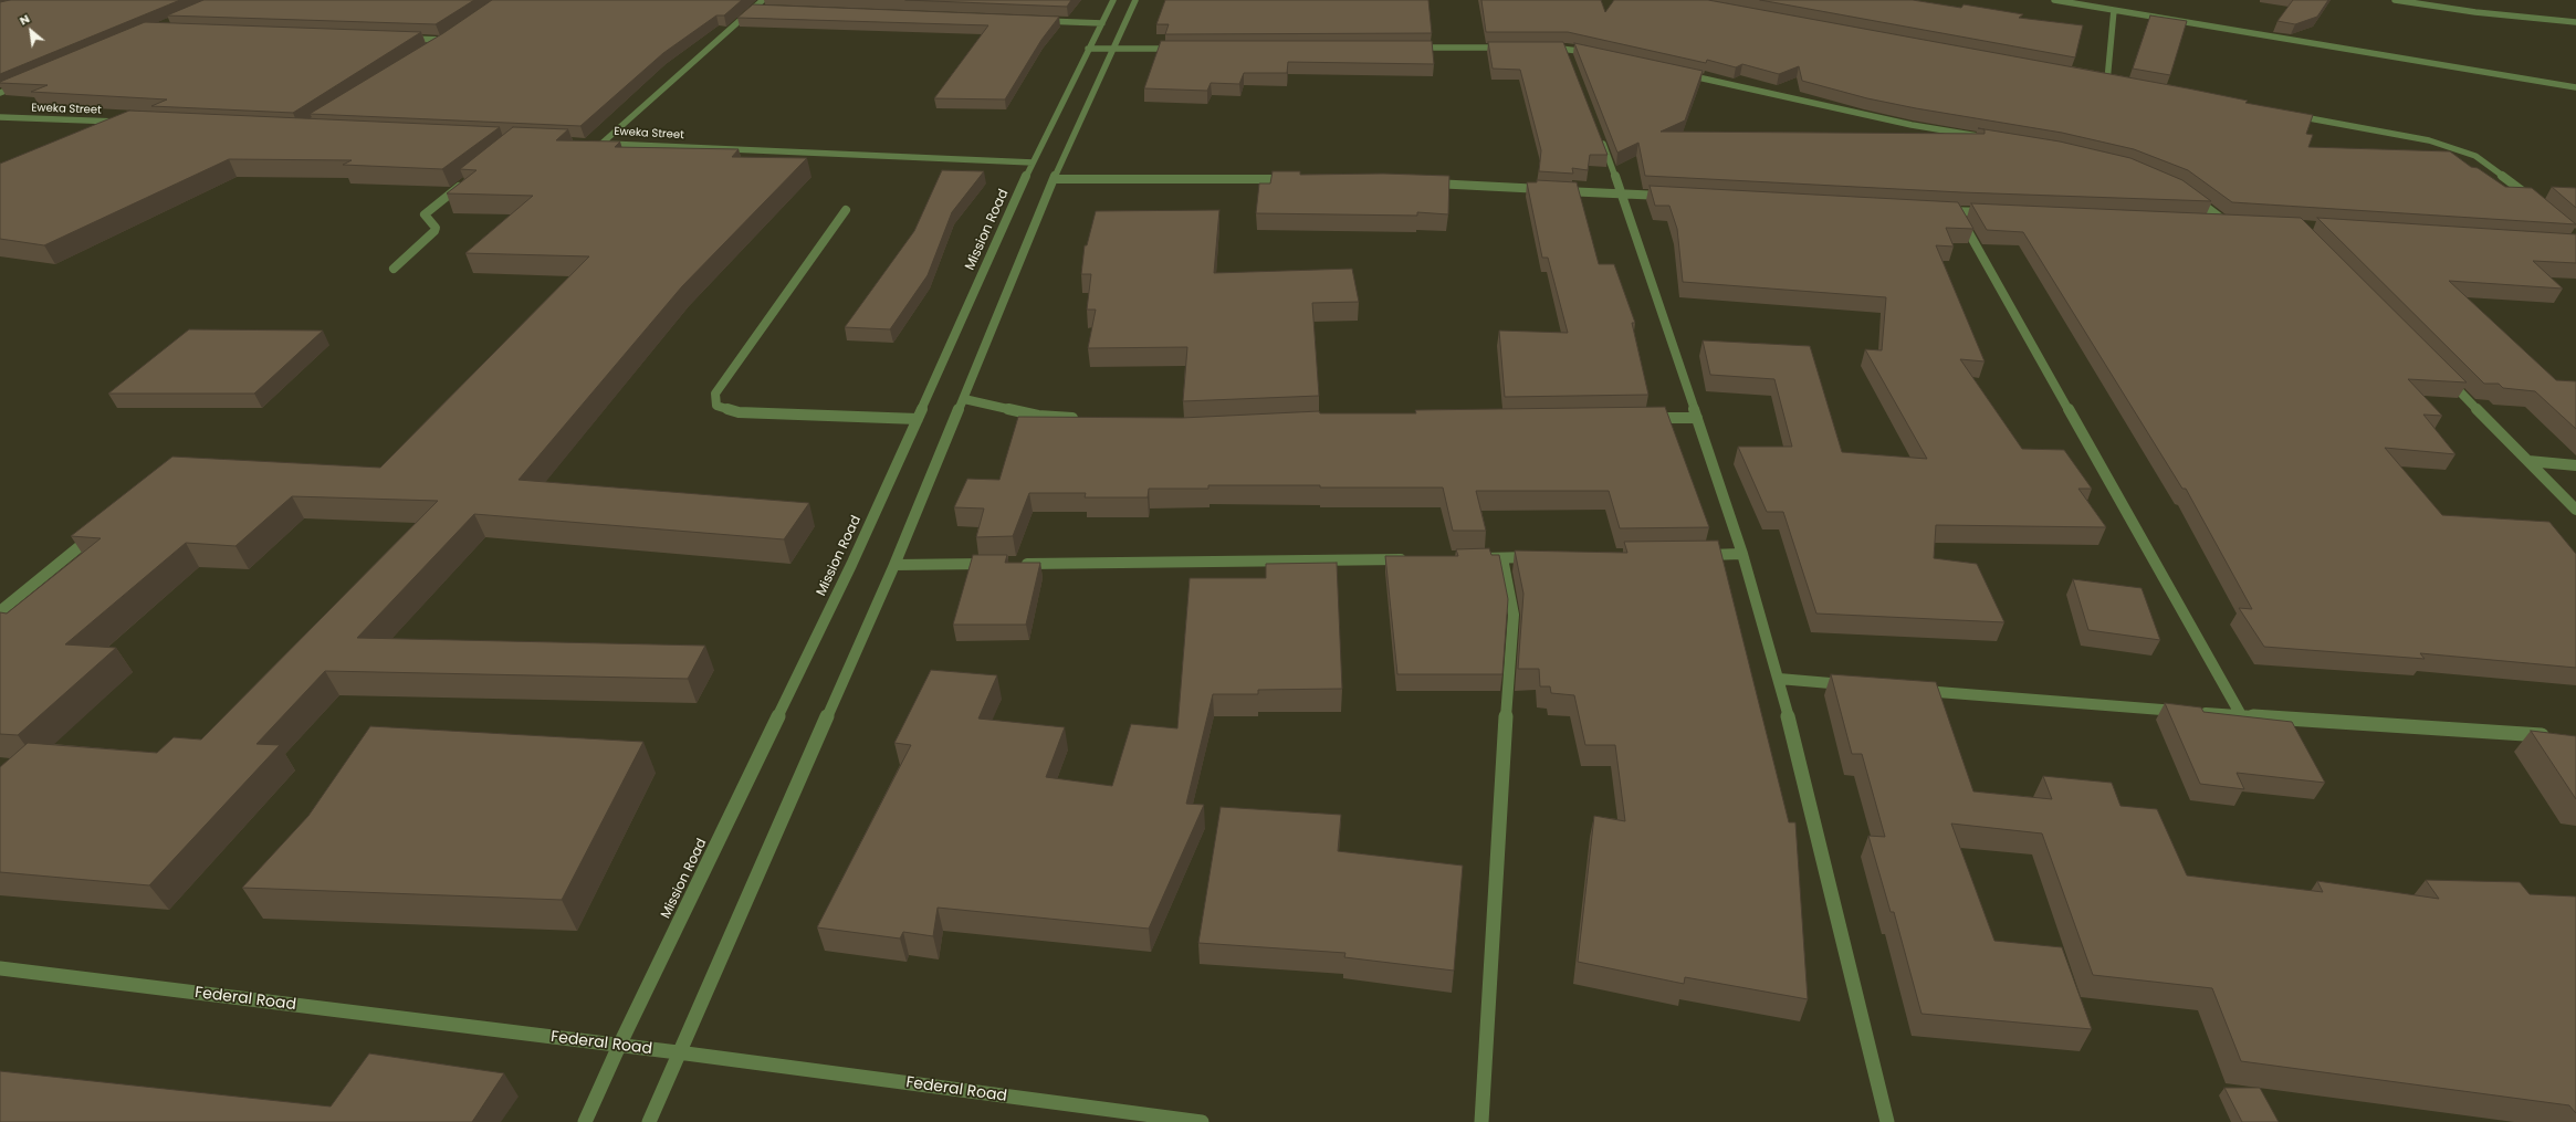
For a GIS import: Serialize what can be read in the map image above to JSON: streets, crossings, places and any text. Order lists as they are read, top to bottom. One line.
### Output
{"streets":{"street":["Eweka Street","Mission Road","Federal Road"]},"crossings":[["Eweka Street","Mission Road"],["Mission Road","Federal Road"]],"north":"top left"}
